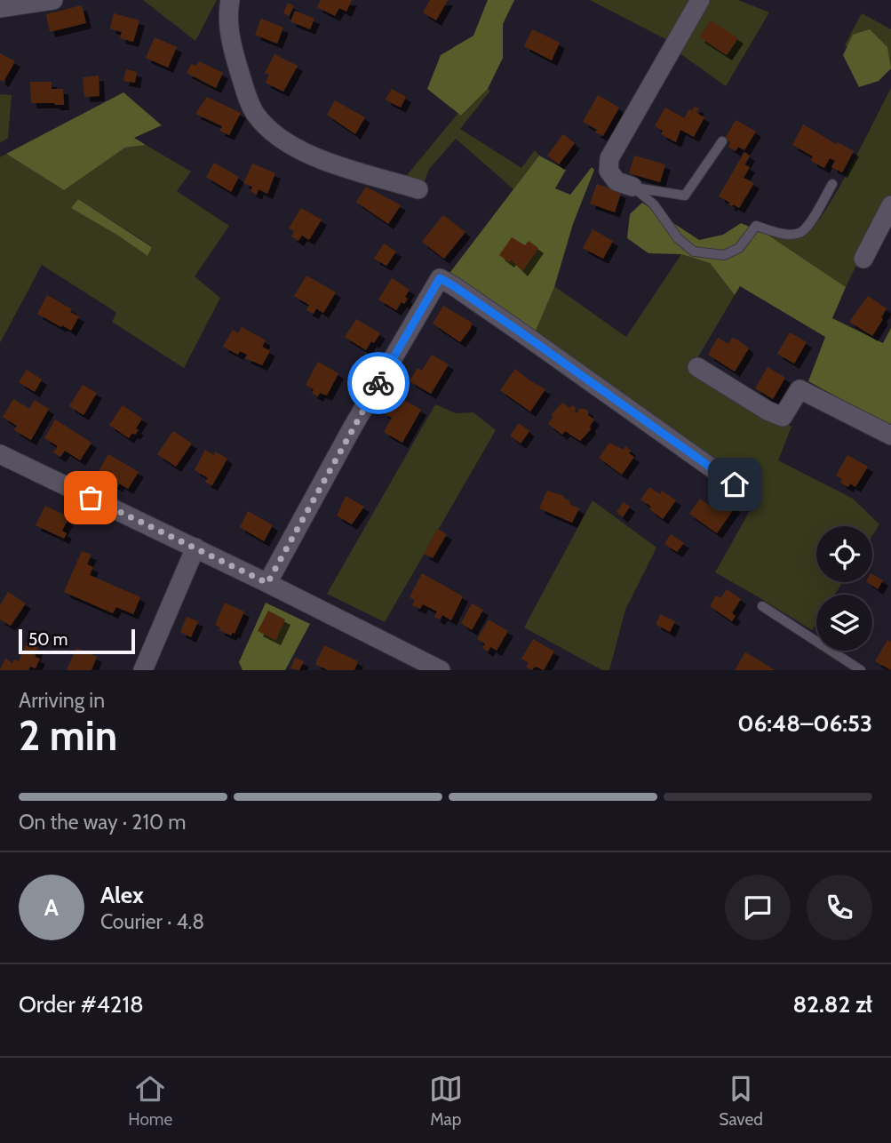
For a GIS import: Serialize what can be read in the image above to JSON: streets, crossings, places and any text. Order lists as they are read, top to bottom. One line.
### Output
{"scale_bar":"50 m","page":{"scale":"50 m","heading":["2 min","Arriving in","06:48–06:53"],"panel":["Alex","Courier · 4.8","Order #4218","82.82 zł"],"bar":"On the way · 210 m","round":"A","tabs":["Home","Map","Saved"]}}
